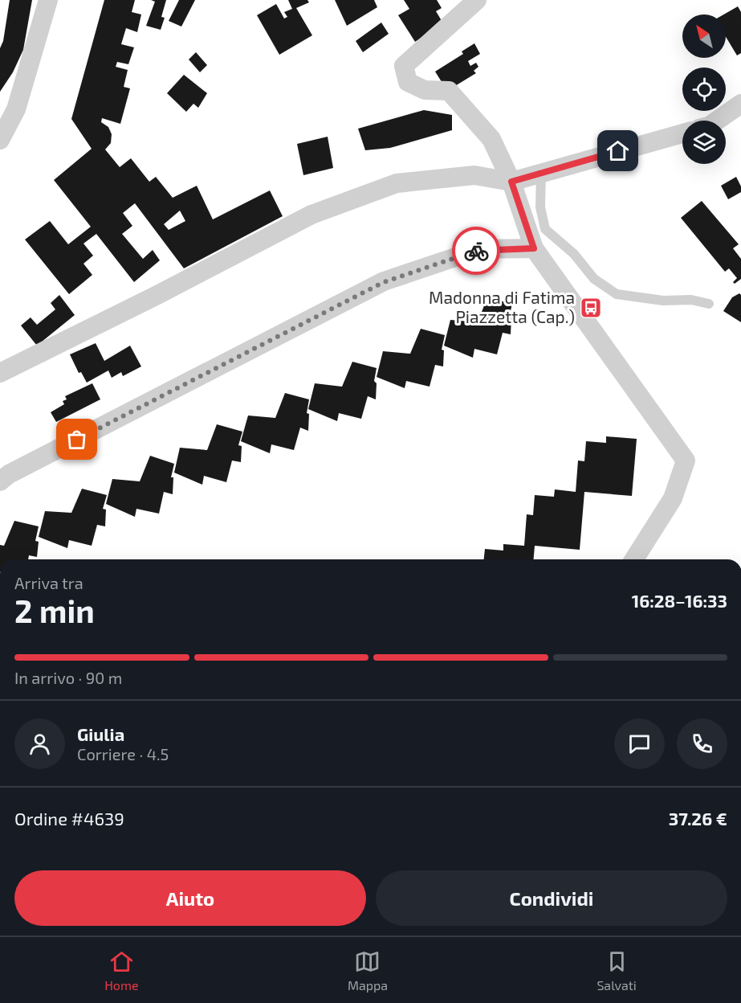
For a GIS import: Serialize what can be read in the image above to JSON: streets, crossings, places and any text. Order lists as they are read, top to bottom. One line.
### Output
{"places":{"bus stop":["Madonna di Fatima Piazzetta (Cap.)"]},"north":"top left","page":{"heading":["2 min","Arriva tra","16:28–16:33"],"panel":["Giulia","Corriere · 4.5","Ordine #4639","37.26 €"],"bar":"In arrivo · 90 m","buttons":["Aiuto","Condividi"],"tabs":["Home","Mappa","Salvati"]}}
